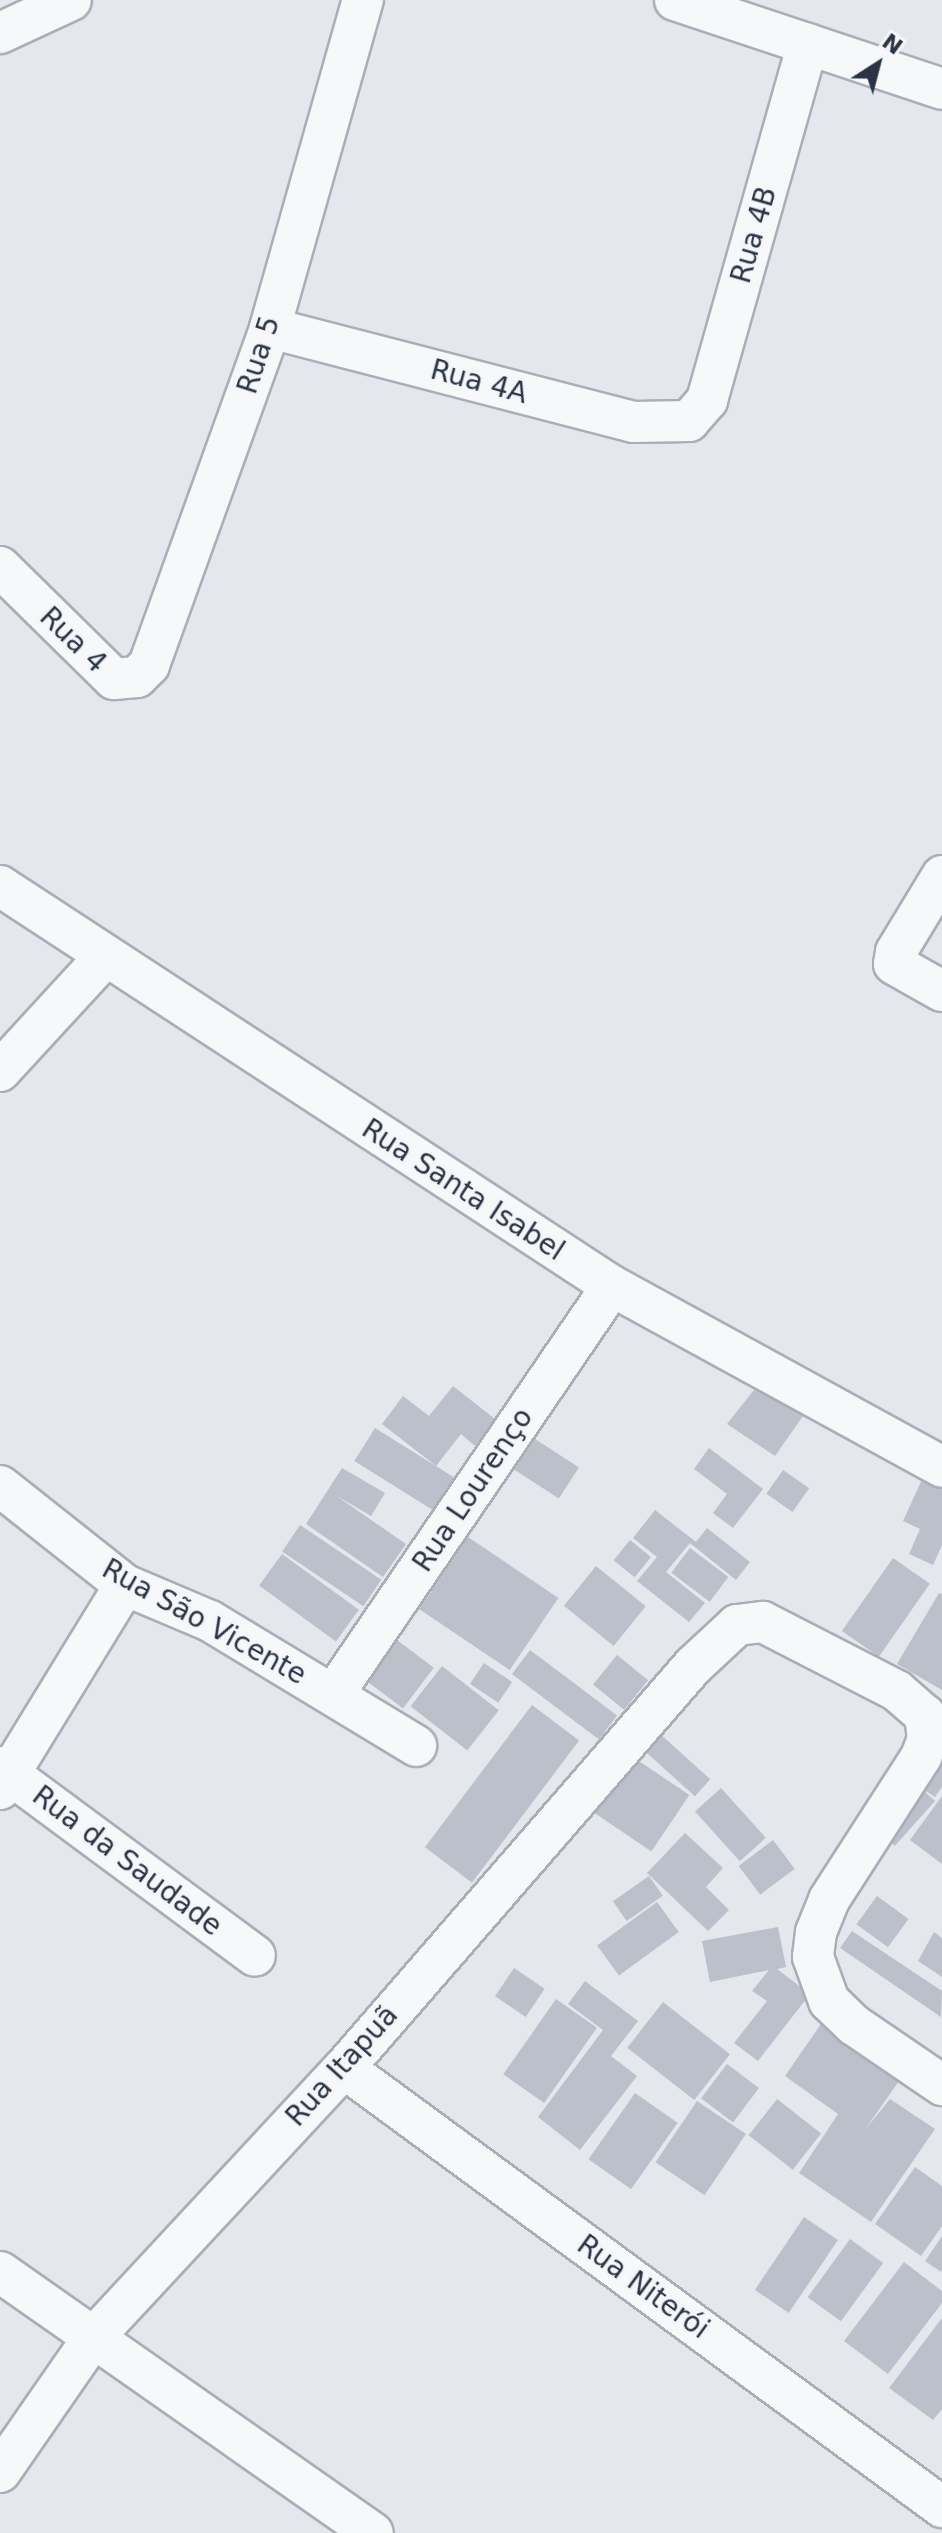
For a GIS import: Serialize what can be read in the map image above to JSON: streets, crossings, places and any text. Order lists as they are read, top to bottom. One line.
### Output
{"streets":{"street":["Rua 4B","Rua 5","Rua 4A","Rua 4","Rua Santa Isabel","Rua Lourenço","Rua São Vicente","Rua da Saudade","Rua Itapuã","Rua Niterói"]},"crossings":[["Rua 4B","Rua 4A"],["Rua 5","Rua 4A"],["Rua 5","Rua 4"],["Rua Santa Isabel","Rua Lourenço"],["Rua Lourenço","Rua São Vicente"],["Rua Itapuã","Rua Niterói"]],"north":"top right"}
